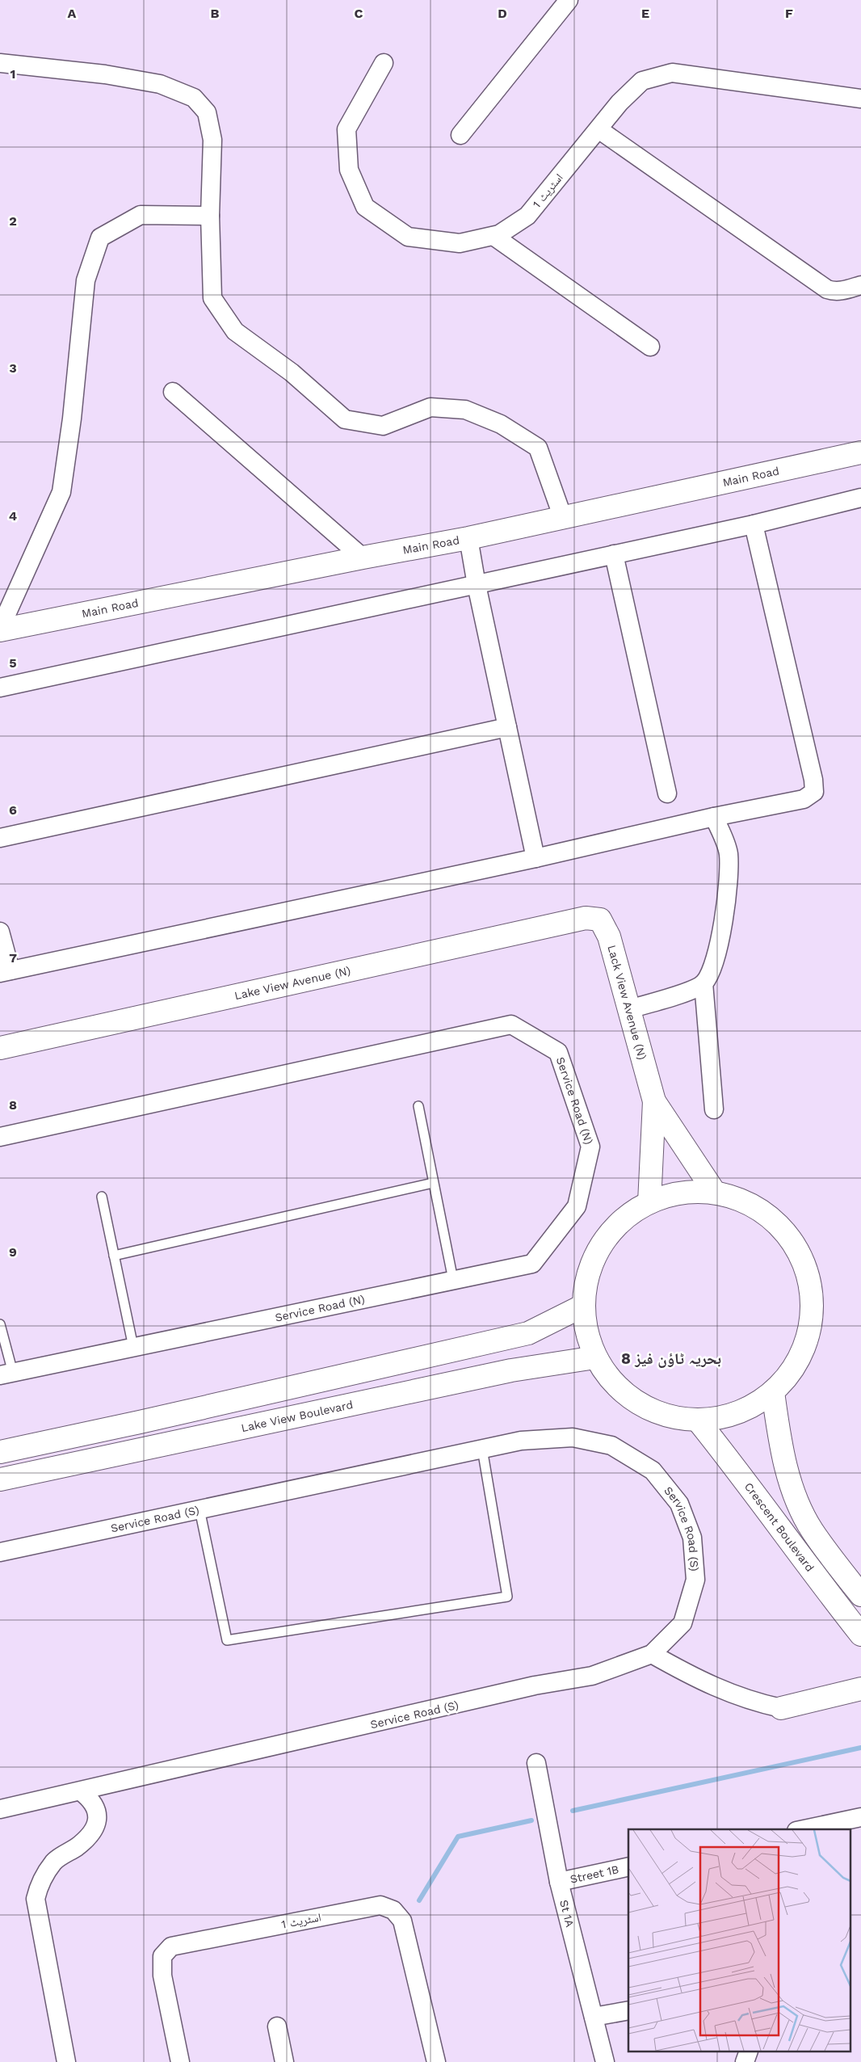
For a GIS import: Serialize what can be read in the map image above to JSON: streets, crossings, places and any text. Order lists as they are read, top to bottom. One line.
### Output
{"streets":{"main road":["Main Road","Lake View Avenue (N)","Lack View Avenue (N)","Lake View Boulevard","Crescent Boulevard"],"street":["اسٹریٹ 1","Service Road (N)","Service Road (S)","Street 1B","St 1A"]},"crossings":[["Lake View Avenue (N)","Lack View Avenue (N)"],["Street 1B","St 1A"]],"districts":["بحریہ ٹاؤن فیز 8"],"grid":{"columns":["A","B","C","D","E","F"],"rows":["1","2","3","4","5","6","7","8","9"]}}
